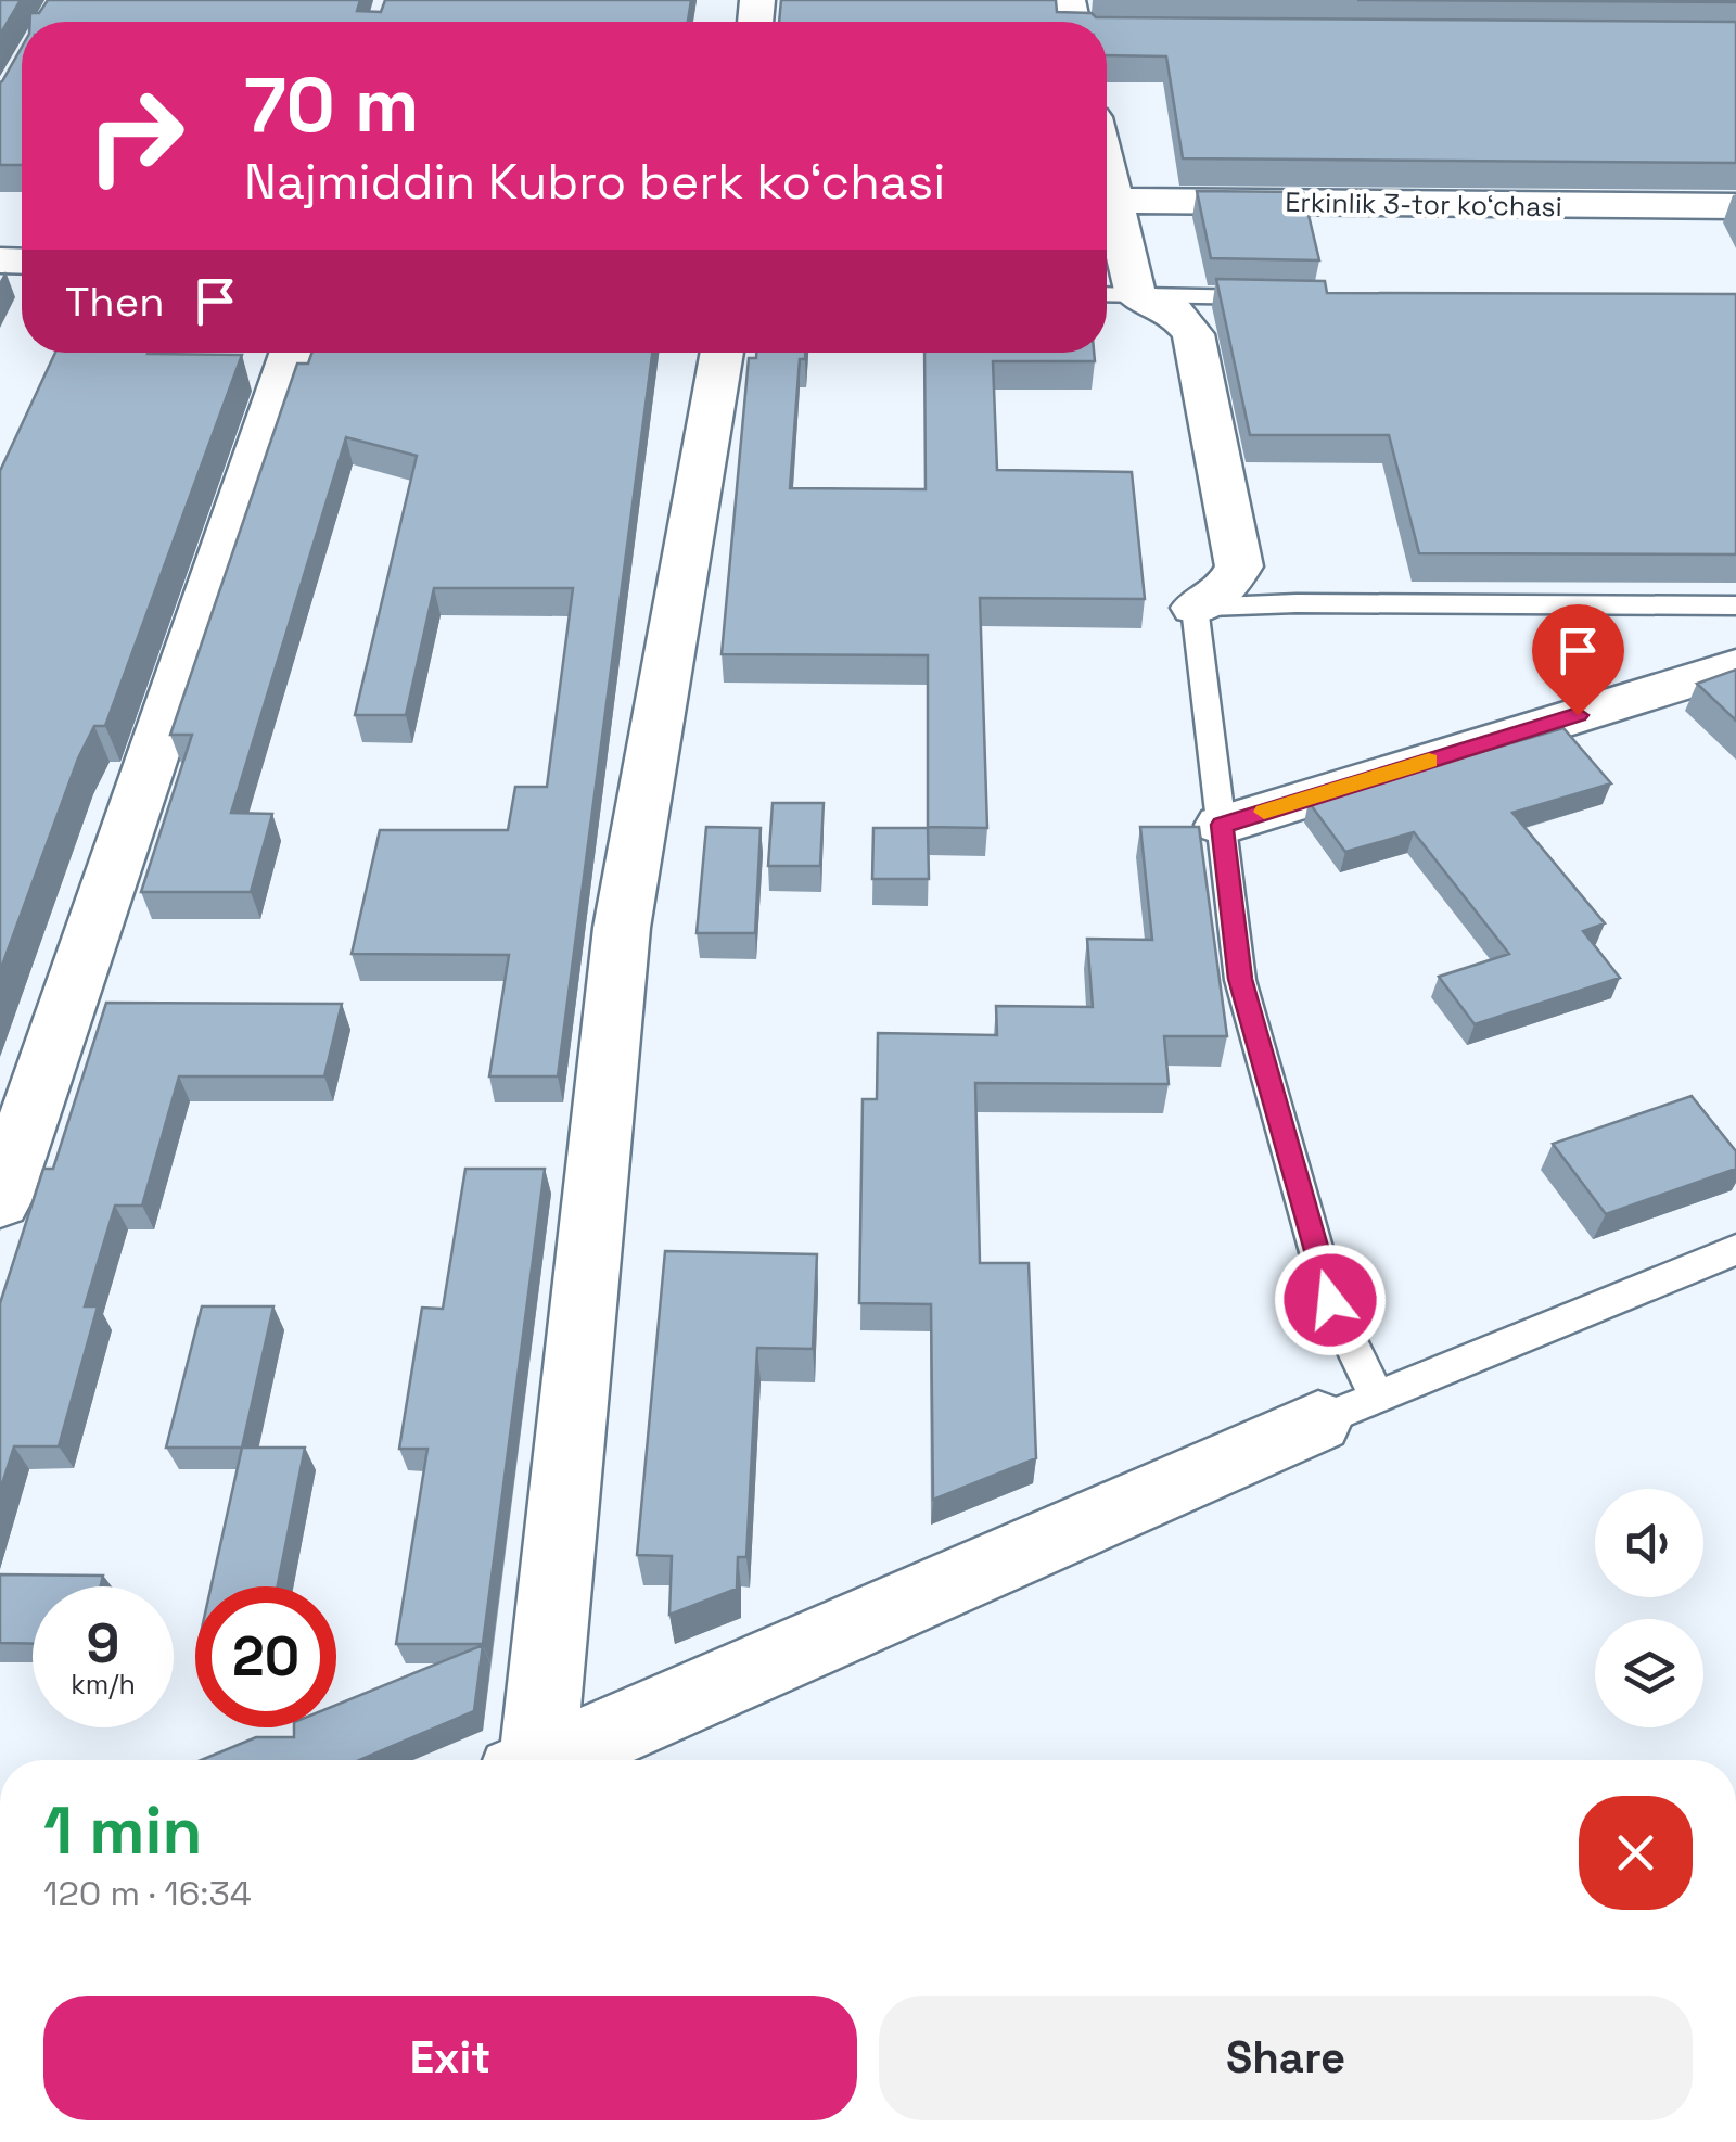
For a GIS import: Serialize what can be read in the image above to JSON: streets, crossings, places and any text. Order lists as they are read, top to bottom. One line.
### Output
{"streets":{"street":["Erkinlik 3-tor koʻchasi"]},"page":{"turn":["70 m","Najmiddin Kubro berk koʻchasi"],"then":"Then","speed":"9 km/h","limit":"20","heading":["1 min","120 m · 16:34"],"buttons":["Exit","Share"]}}
